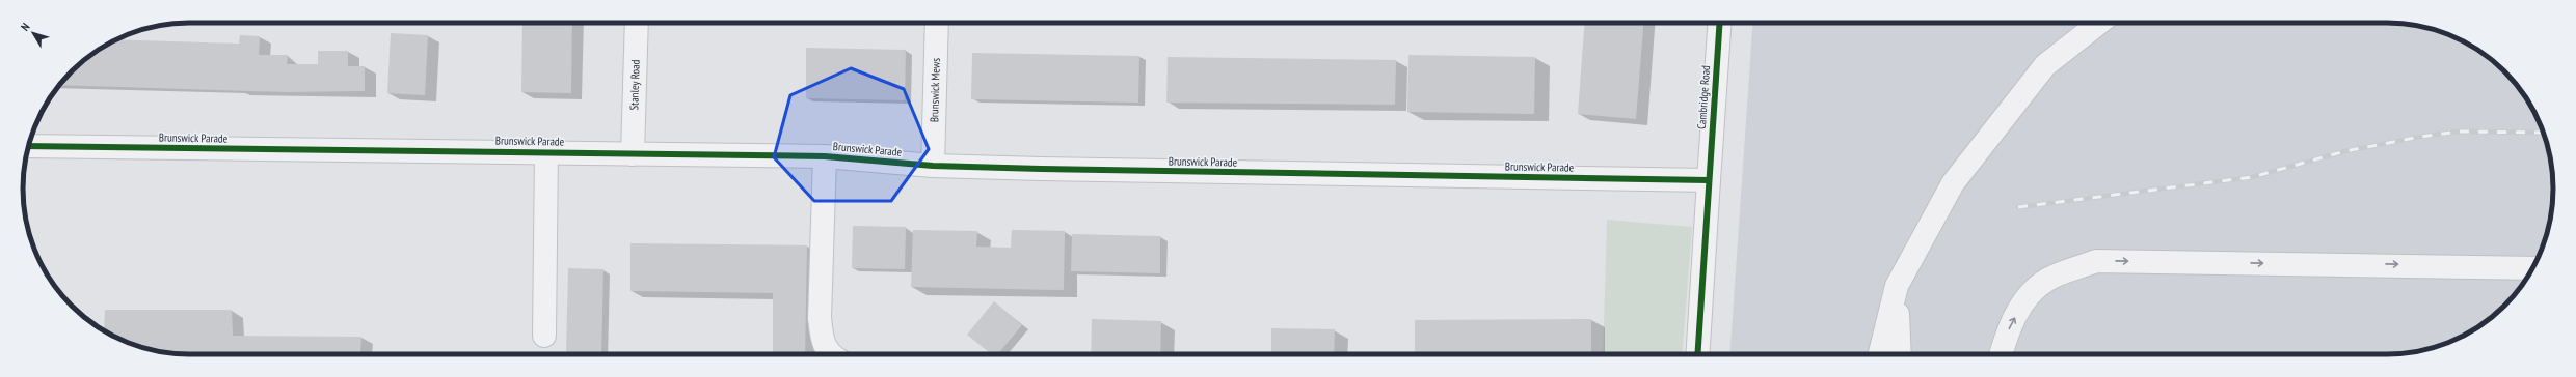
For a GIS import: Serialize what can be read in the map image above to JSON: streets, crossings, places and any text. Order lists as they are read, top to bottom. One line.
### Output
{"streets":{"street":["Stanley Road","Brunswick Mews","Cambridge Road","Brunswick Parade"]},"crossings":[["Stanley Road","Brunswick Parade"],["Brunswick Mews","Brunswick Parade"],["Cambridge Road","Brunswick Parade"]],"north":"top left"}
